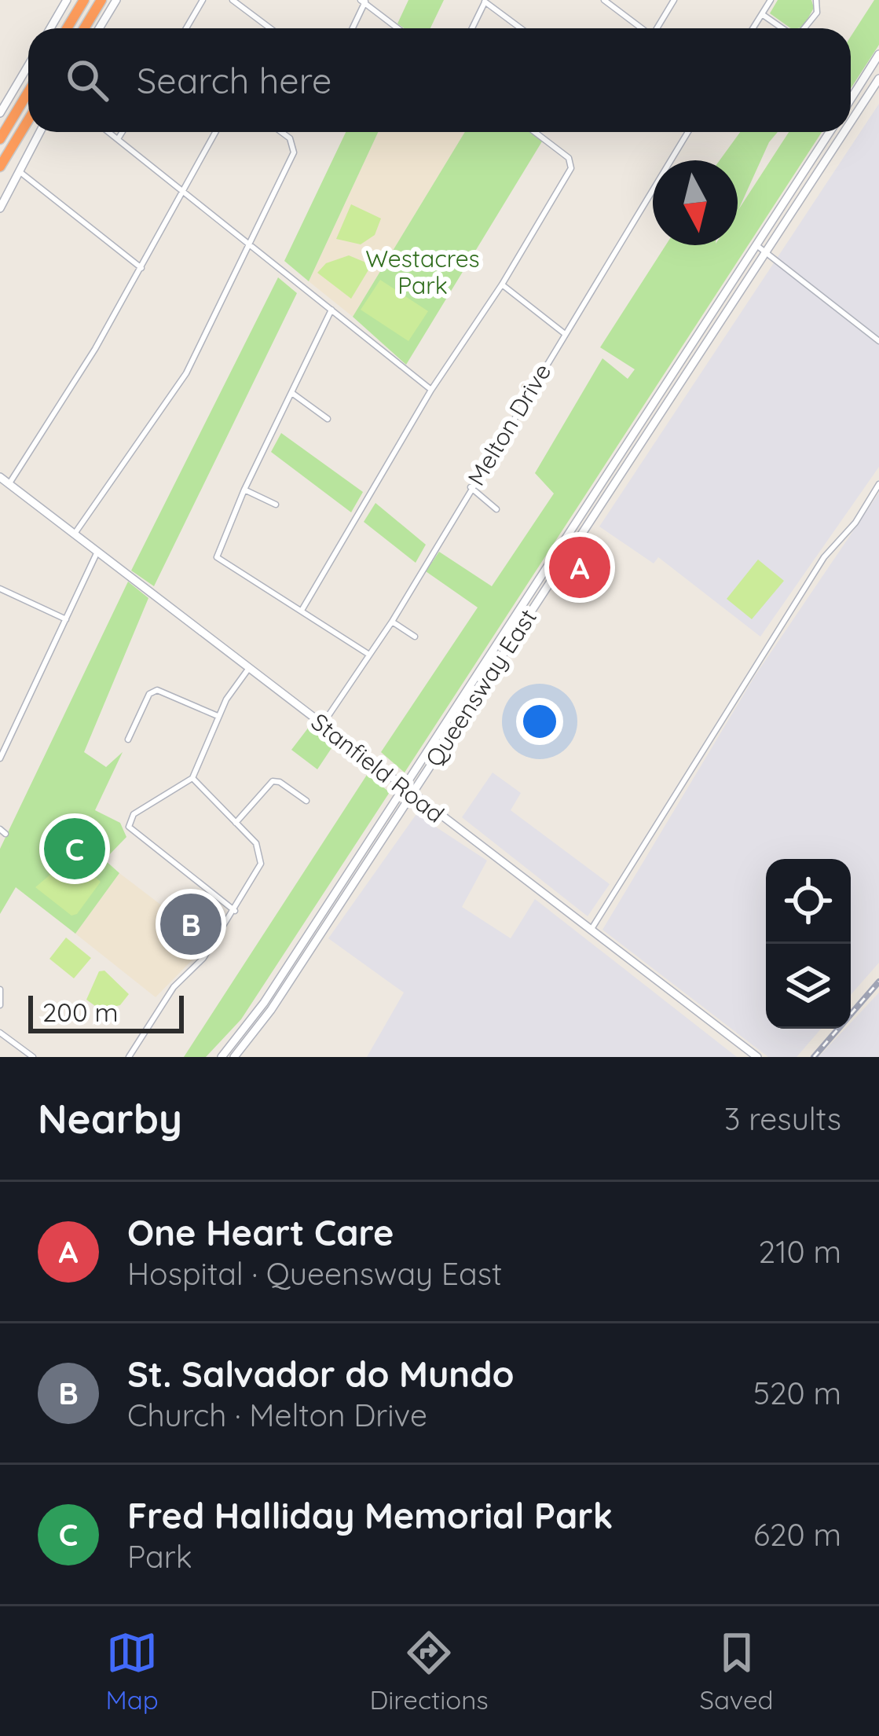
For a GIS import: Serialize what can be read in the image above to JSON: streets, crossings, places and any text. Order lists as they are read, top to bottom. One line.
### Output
{"streets":{"main road":["Queensway East","Stanfield Road"],"street":["Melton Drive"]},"crossings":[["Melton Drive","Stanfield Road"],["Queensway East","Stanfield Road"]],"parks":["Westacres Park"],"scale_bar":"200 m","north":"bottom","page":{"search":"Search here","pins":["A","C","B"],"scale":"200 m","heading":["Nearby","3 results"],"list":[{"mark":"A","name":"One Heart Care","note":"Hospital · Queensway East","value":"210 m"},{"mark":"B","name":"St. Salvador do Mundo","note":"Church · Melton Drive","value":"520 m"},{"mark":"C","name":"Fred Halliday Memorial Park","note":"Park","value":"620 m"}],"nav":["Map","Directions","Saved"]}}
